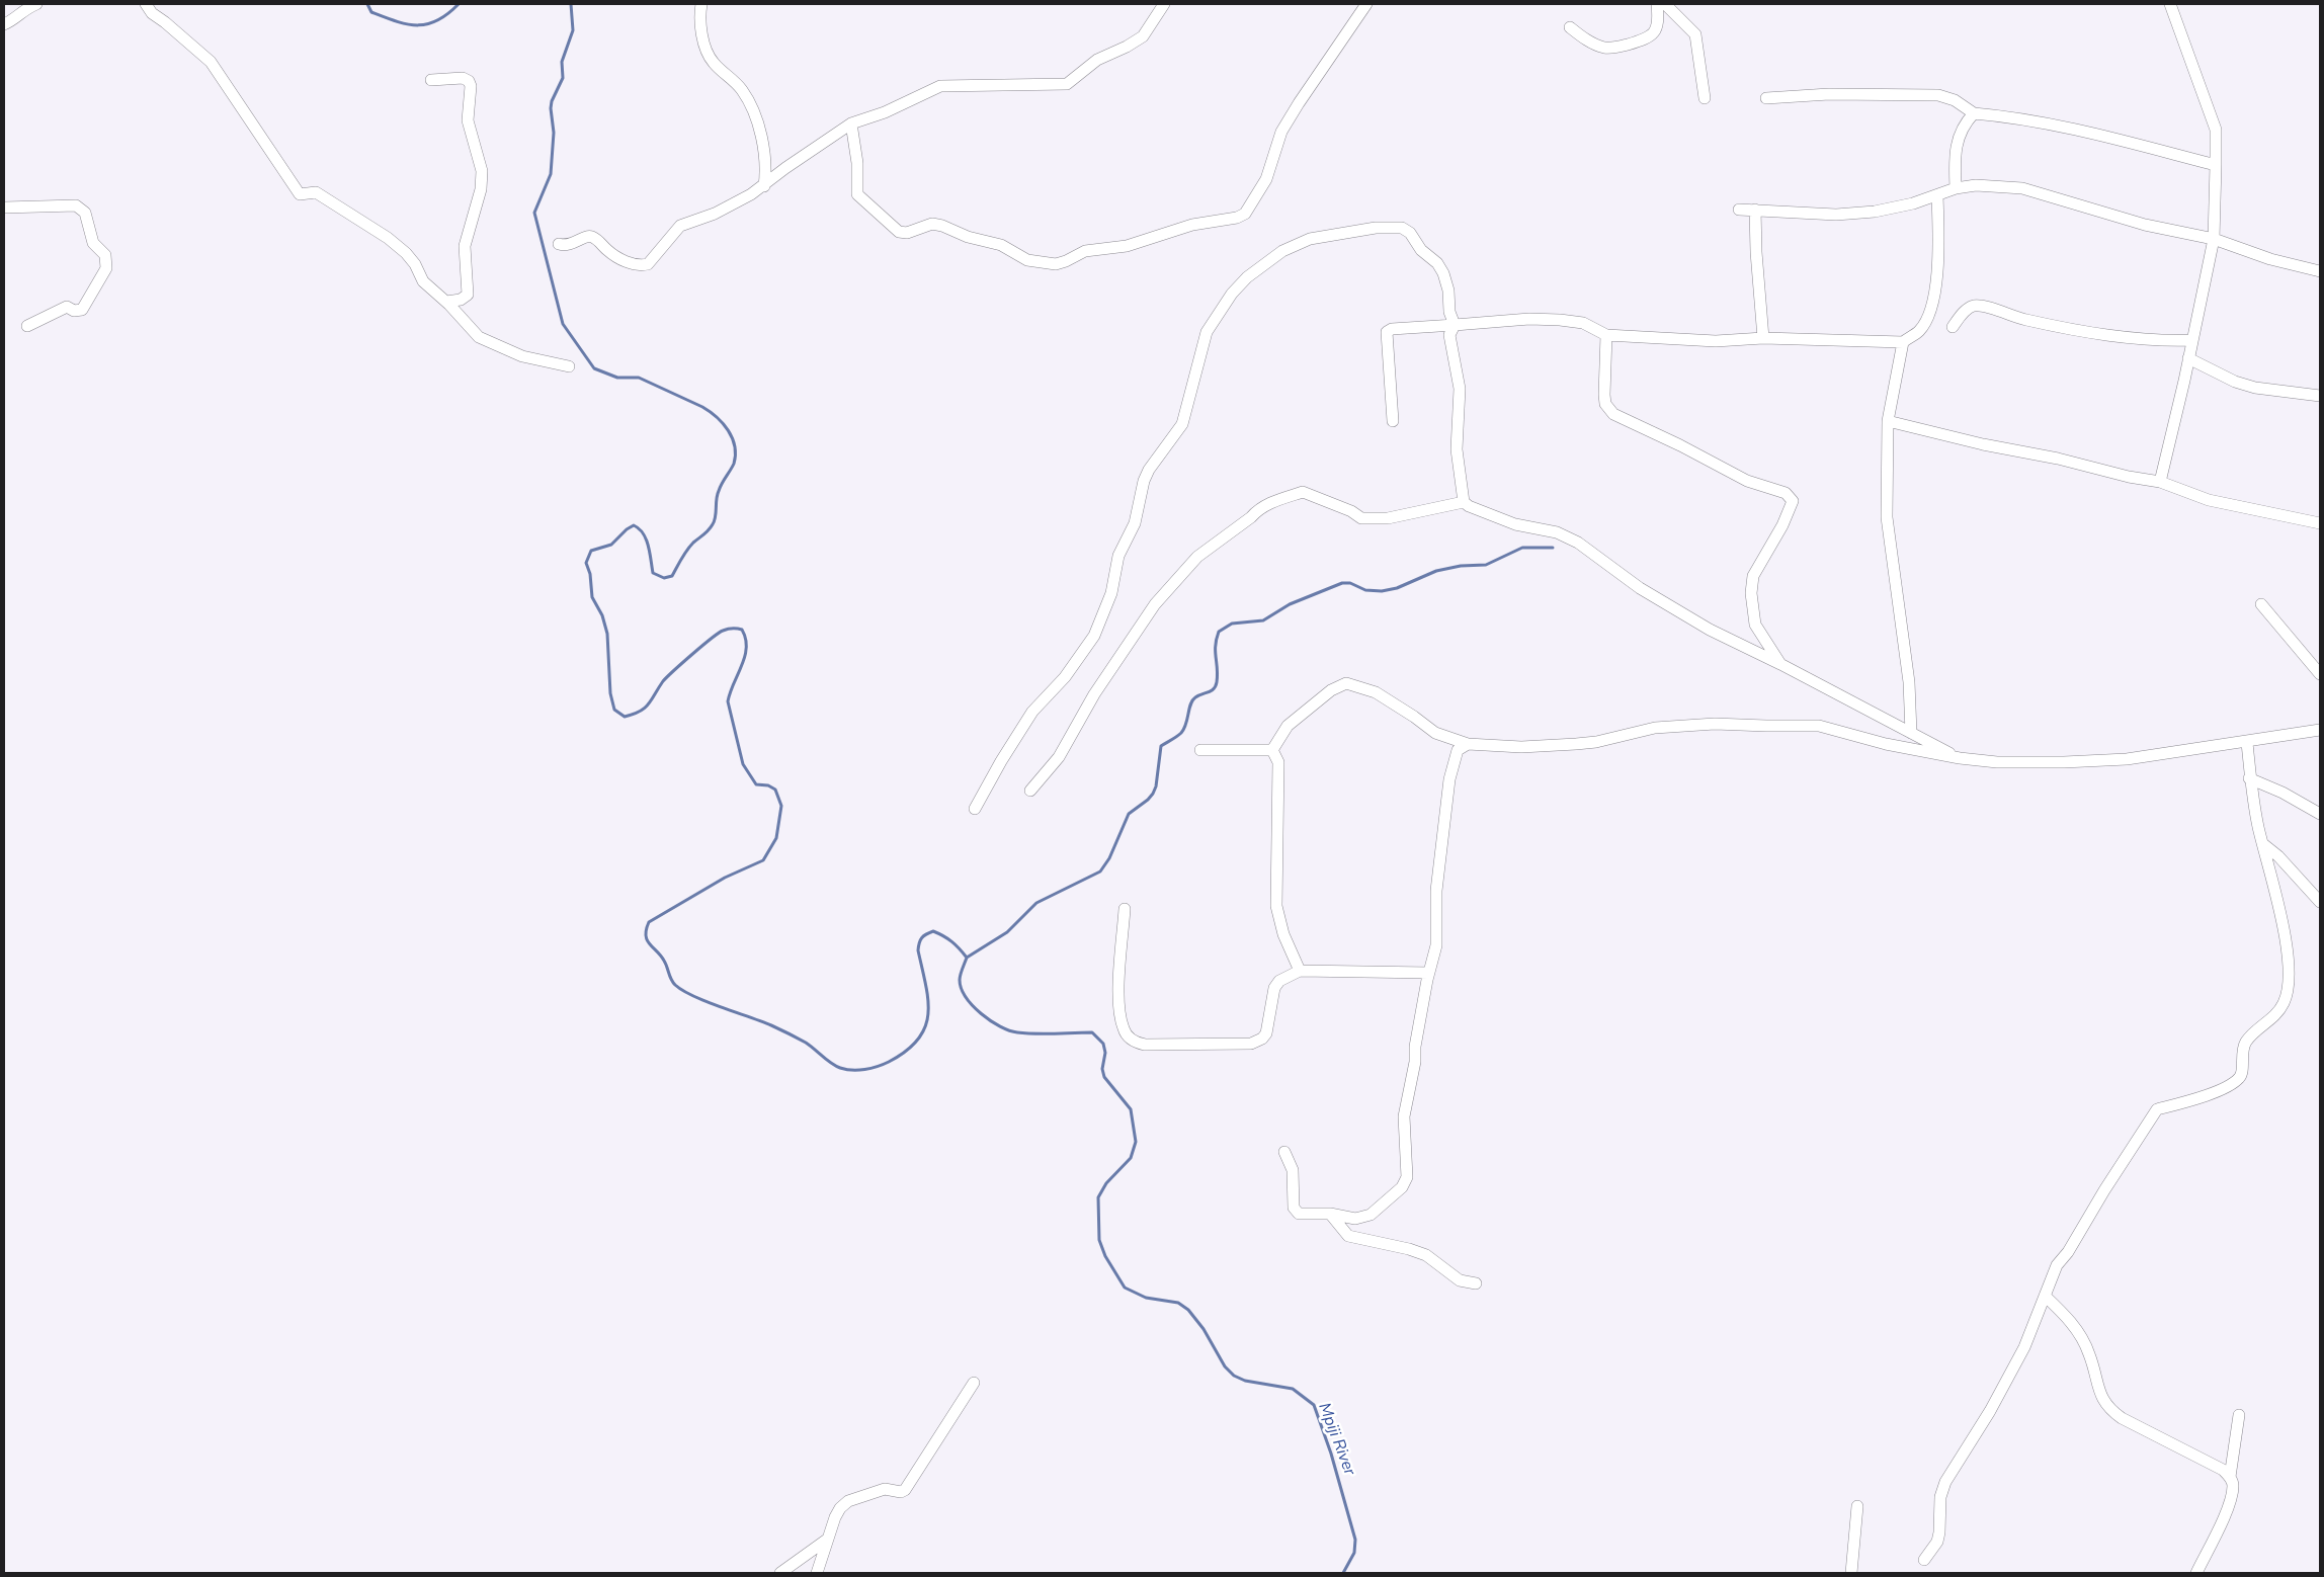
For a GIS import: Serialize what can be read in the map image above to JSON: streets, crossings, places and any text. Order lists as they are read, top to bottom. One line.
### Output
{"water":["Mpiji River"]}
